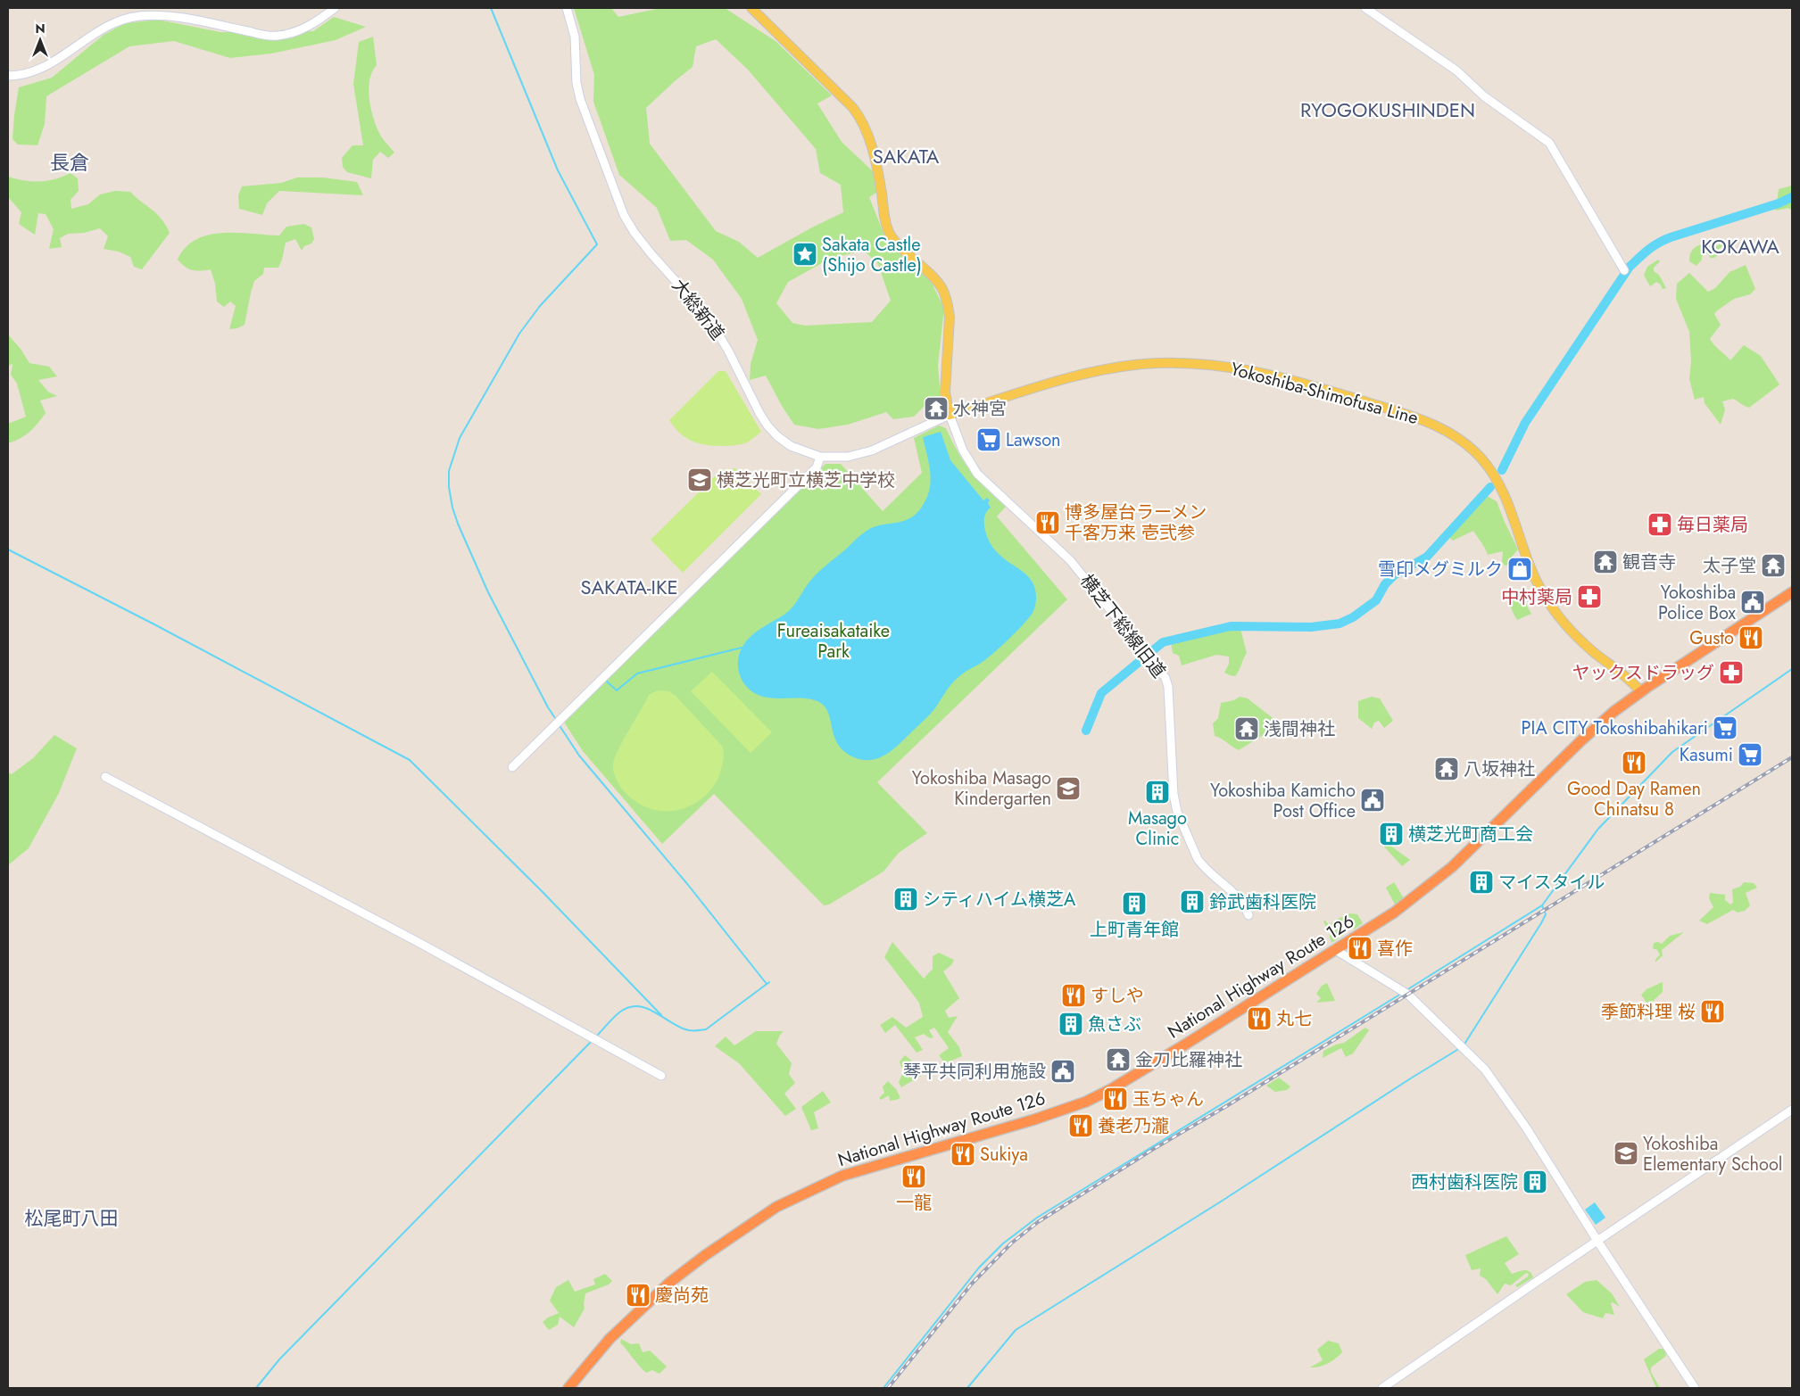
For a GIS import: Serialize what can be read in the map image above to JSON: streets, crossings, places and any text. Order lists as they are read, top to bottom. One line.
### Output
{"streets":{"highway":["National Highway Route 126"],"main road":["Yokoshiba-Shimofusa Line"],"street":["大総新道","横芝下総線旧道"]},"crossings":[["大総新道","Yokoshiba-Shimofusa Line"],["大総新道","横芝下総線旧道"],["Yokoshiba-Shimofusa Line","横芝下総線旧道"],["Yokoshiba-Shimofusa Line","National Highway Route 126"]],"districts":["RYOGOKUSHINDEN","SAKATA","長倉","KOKAWA","SAKATA-IKE","松尾町八田"],"parks":["Fureaisakataike Park"],"places":{"place":["Sakata Castle (Shijo Castle)"],"temple":["水神宮","観音寺","太子堂","浅間神社","八坂神社","金刀比羅神社"],"supermarket":["Lawson","PIA CITY Tokoshibahikari","Kasumi"],"school or university":["横芝光町立横芝中学校","Yokoshiba Masago Kindergarten","Yokoshiba Elementary School"],"restaurant":["博多屋台ラーメン 千客万来 壱弐参","Gusto","Good Day Ramen Chinatsu 8","喜作","すしや","季節料理 桜","丸七","玉ちゃん","養老乃瀧","Sukiya","一龍","慶尚苑"],"pharmacy":["毎日薬局","中村薬局","ヤックスドラッグ"],"shop":["雪印メグミルク"],"public building":["Yokoshiba Police Box","Yokoshiba Kamicho Post Office","琴平共同利用施設"],"building":["Masago Clinic","横芝光町商工会","マイスタイル","シティハイム横芝A","鈴武歯科医院","上町青年館","魚さぶ","西村歯科医院"]},"north":"top"}
